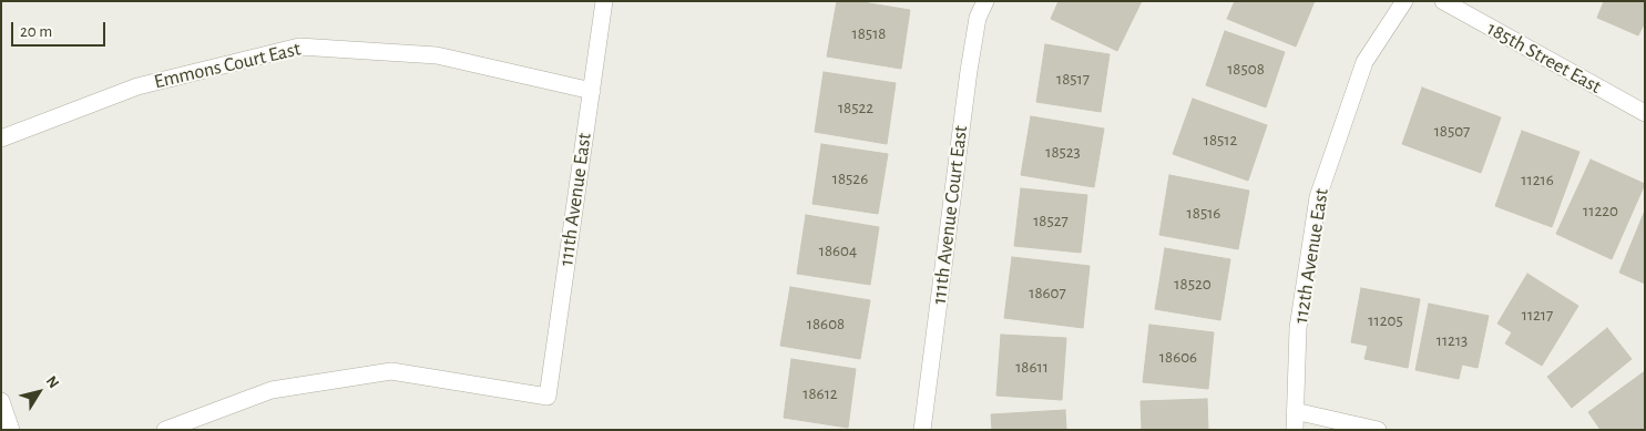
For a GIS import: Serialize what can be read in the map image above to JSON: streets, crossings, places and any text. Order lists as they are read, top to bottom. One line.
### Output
{"streets":{"street":["185th Street East","Emmons Court East","111th Avenue East","111th Avenue Court East","112th Avenue East"]},"crossings":[["Emmons Court East","111th Avenue East"]],"house_numbers":["18518","18508","18517","18522","18507","18512","18523","18526","11216","11220","18516","18527","18604","18520","18607","11217","11205","18608","11213","18606","18611","18612"],"scale_bar":"20 m","north":"top right"}
